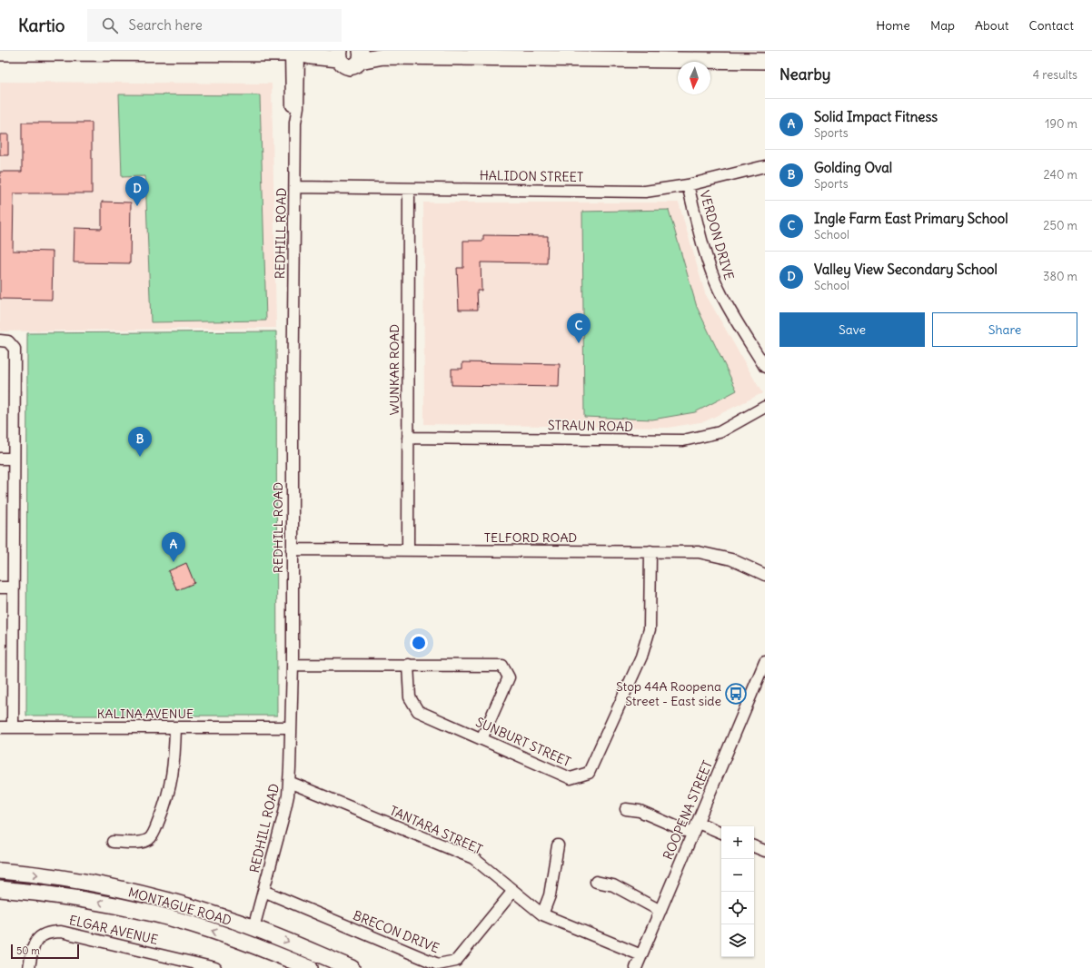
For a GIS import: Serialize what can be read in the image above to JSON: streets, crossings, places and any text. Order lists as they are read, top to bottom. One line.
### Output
{"streets":{"main road":["MONTAGUE ROAD"],"street":["HALIDON STREET","REDHILL ROAD","VERDON DRIVE","WUNKAR ROAD","STRAUN ROAD","TELFORD ROAD","KALINA AVENUE","SUNBURT STREET","ROOPENA STREET","TANTARA STREET","ELGAR AVENUE","BRECON DRIVE"]},"crossings":[["HALIDON STREET","REDHILL ROAD"],["HALIDON STREET","VERDON DRIVE"],["HALIDON STREET","WUNKAR ROAD"],["REDHILL ROAD","TELFORD ROAD"],["REDHILL ROAD","KALINA AVENUE"],["REDHILL ROAD","TANTARA STREET"],["REDHILL ROAD","MONTAGUE ROAD"],["REDHILL ROAD","BRECON DRIVE"],["WUNKAR ROAD","STRAUN ROAD"],["WUNKAR ROAD","TELFORD ROAD"],["TELFORD ROAD","SUNBURT STREET"],["ROOPENA STREET","TANTARA STREET"],["TANTARA STREET","BRECON DRIVE"]],"places":{"bus stop":["Stop 44A Roopena Street - East side"]},"scale_bar":"50 m","north":"bottom","page":{"header":"Kartio","search":"Search here","nav":["Home","Map","About","Contact"],"heading":["Nearby","4 results"],"list":[{"mark":"A","name":"Solid Impact Fitness","note":"Sports","value":"190 m"},{"mark":"B","name":"Golding Oval","note":"Sports","value":"240 m"},{"mark":"C","name":"Ingle Farm East Primary School","note":"School","value":"250 m"},{"mark":"D","name":"Valley View Secondary School","note":"School","value":"380 m"}],"pins":["D","C","B","A"],"buttons":["Save","Share"],"map_buttons":["+","−"],"scale":"50 m"}}
